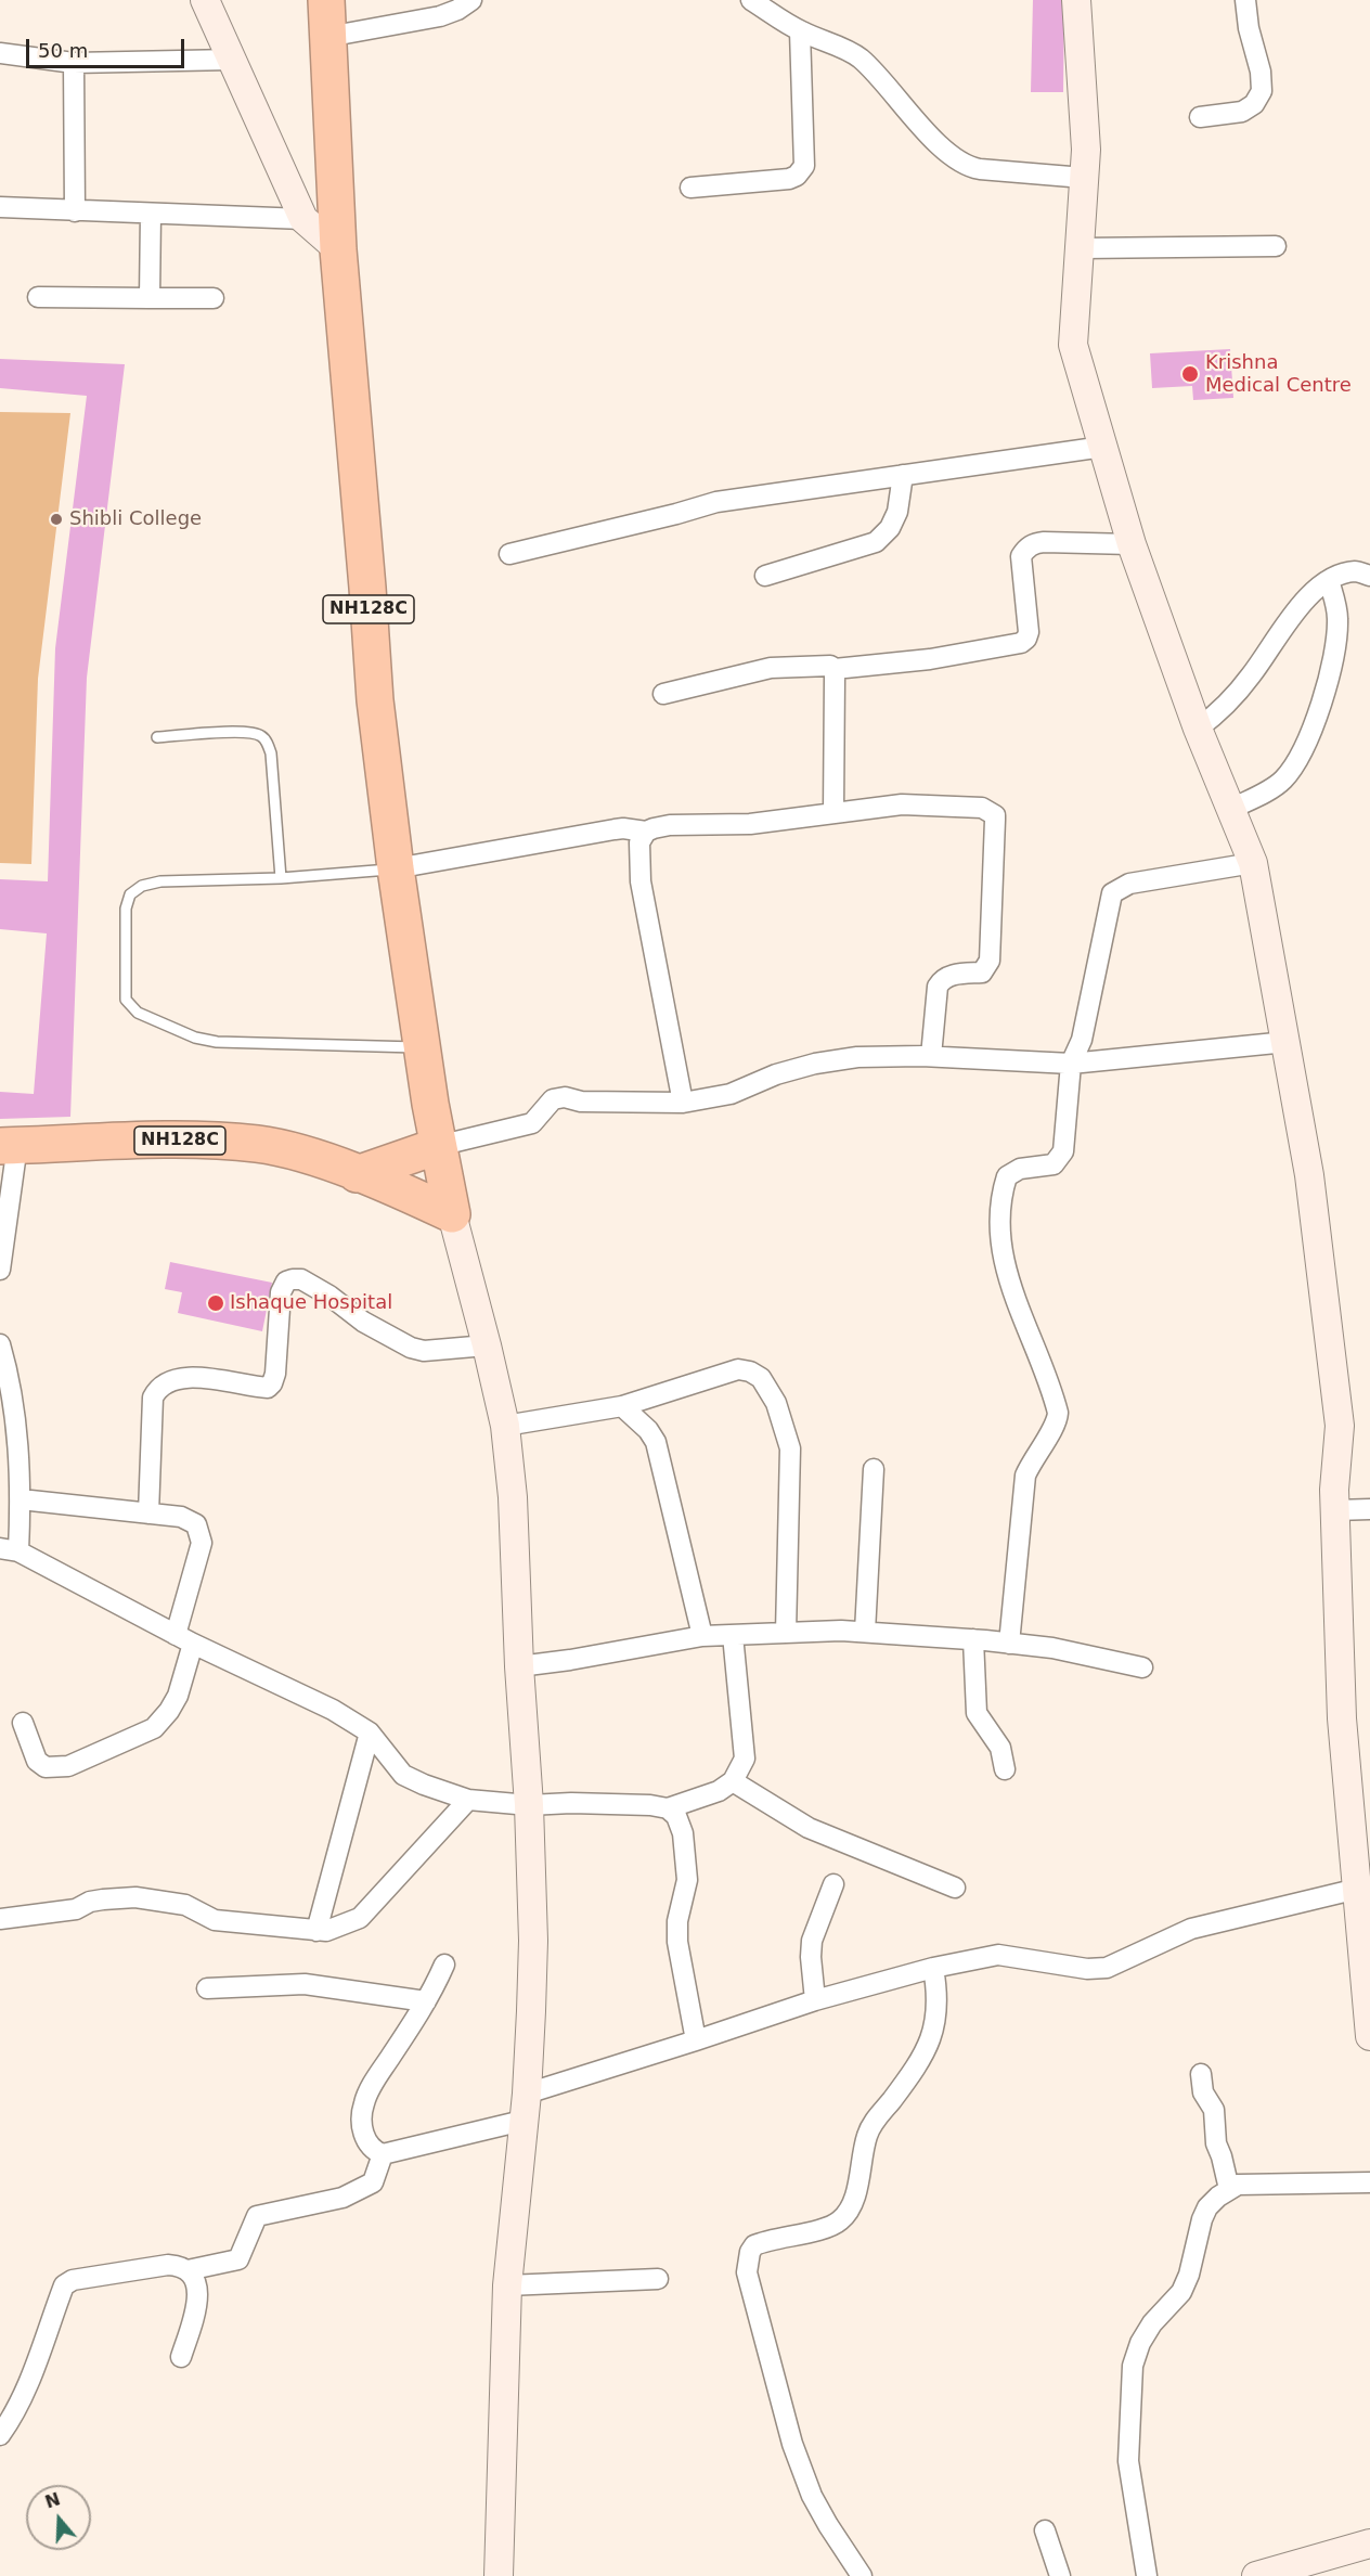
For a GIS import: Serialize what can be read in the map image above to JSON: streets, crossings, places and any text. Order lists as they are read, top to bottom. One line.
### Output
{"streets":{"highway":["NH128C"]},"places":["Krishna Medical Centre","Shibli College","Ishaque Hospital"],"scale_bar":"50 m","north":"top"}
